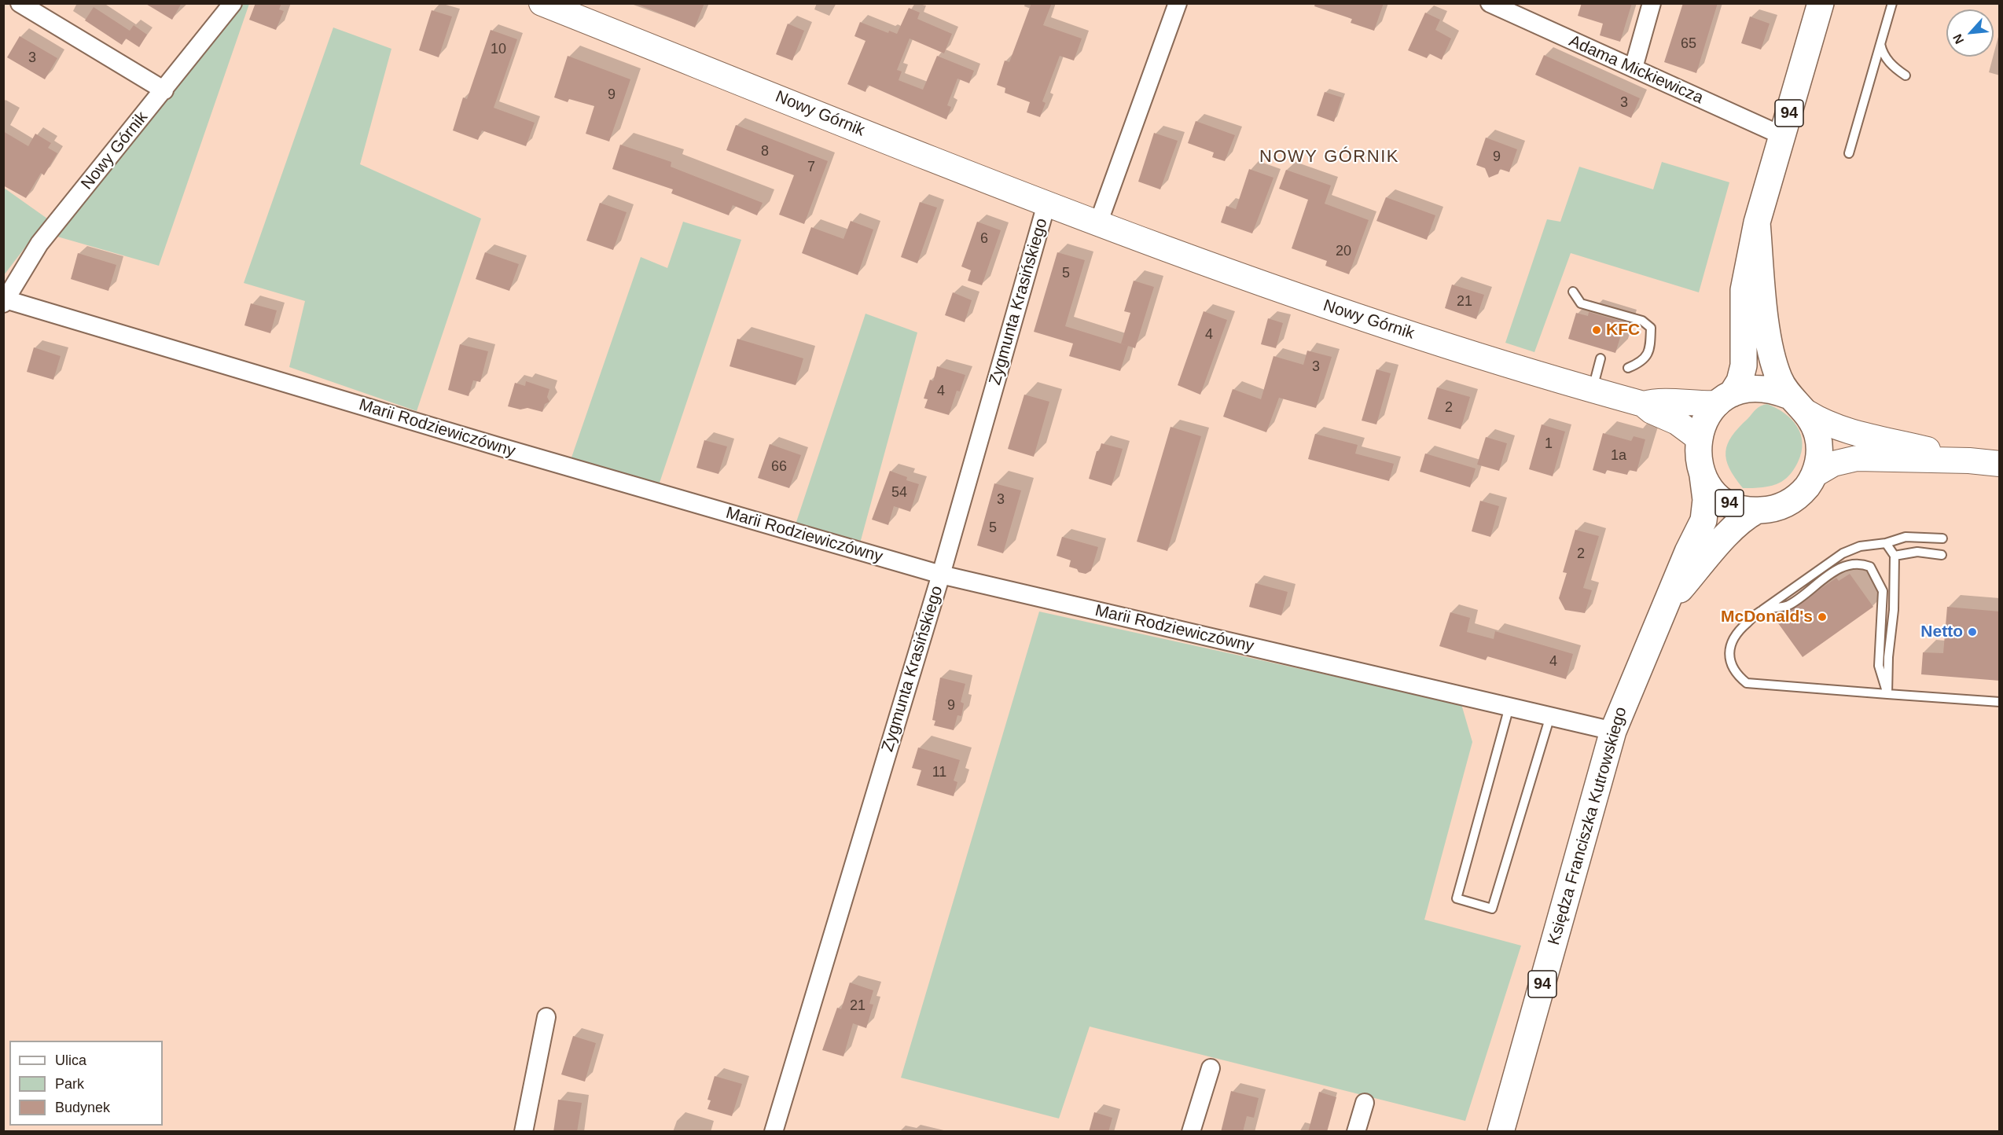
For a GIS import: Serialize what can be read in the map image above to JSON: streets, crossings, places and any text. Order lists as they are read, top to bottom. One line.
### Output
{"streets":{"main road":["94","Księdza Franciszka Kutrowskiego"],"street":["Adama Mickiewicza","Nowy Górnik","Zygmunta Krasińskiego","Marii Rodziewiczówny"]},"crossings":[["Adama Mickiewicza","94"],["94","Nowy Górnik"],["94","Księdza Franciszka Kutrowskiego"],["Nowy Górnik","Zygmunta Krasińskiego"],["Nowy Górnik","Marii Rodziewiczówny"],["Nowy Górnik","Księdza Franciszka Kutrowskiego"],["Zygmunta Krasińskiego","Marii Rodziewiczówny"],["Marii Rodziewiczówny","Księdza Franciszka Kutrowskiego"]],"districts":["NOWY GÓRNIK"],"places":["KFC","McDonald's","Netto"],"house_numbers":["65","10","3","9","3","8","9","7","6","20","5","21","4","3","4","2","1","1a","66","54","3","5","2","4","9","11","21"],"legend":["Ulica","Park","Budynek"],"north":"bottom left"}
